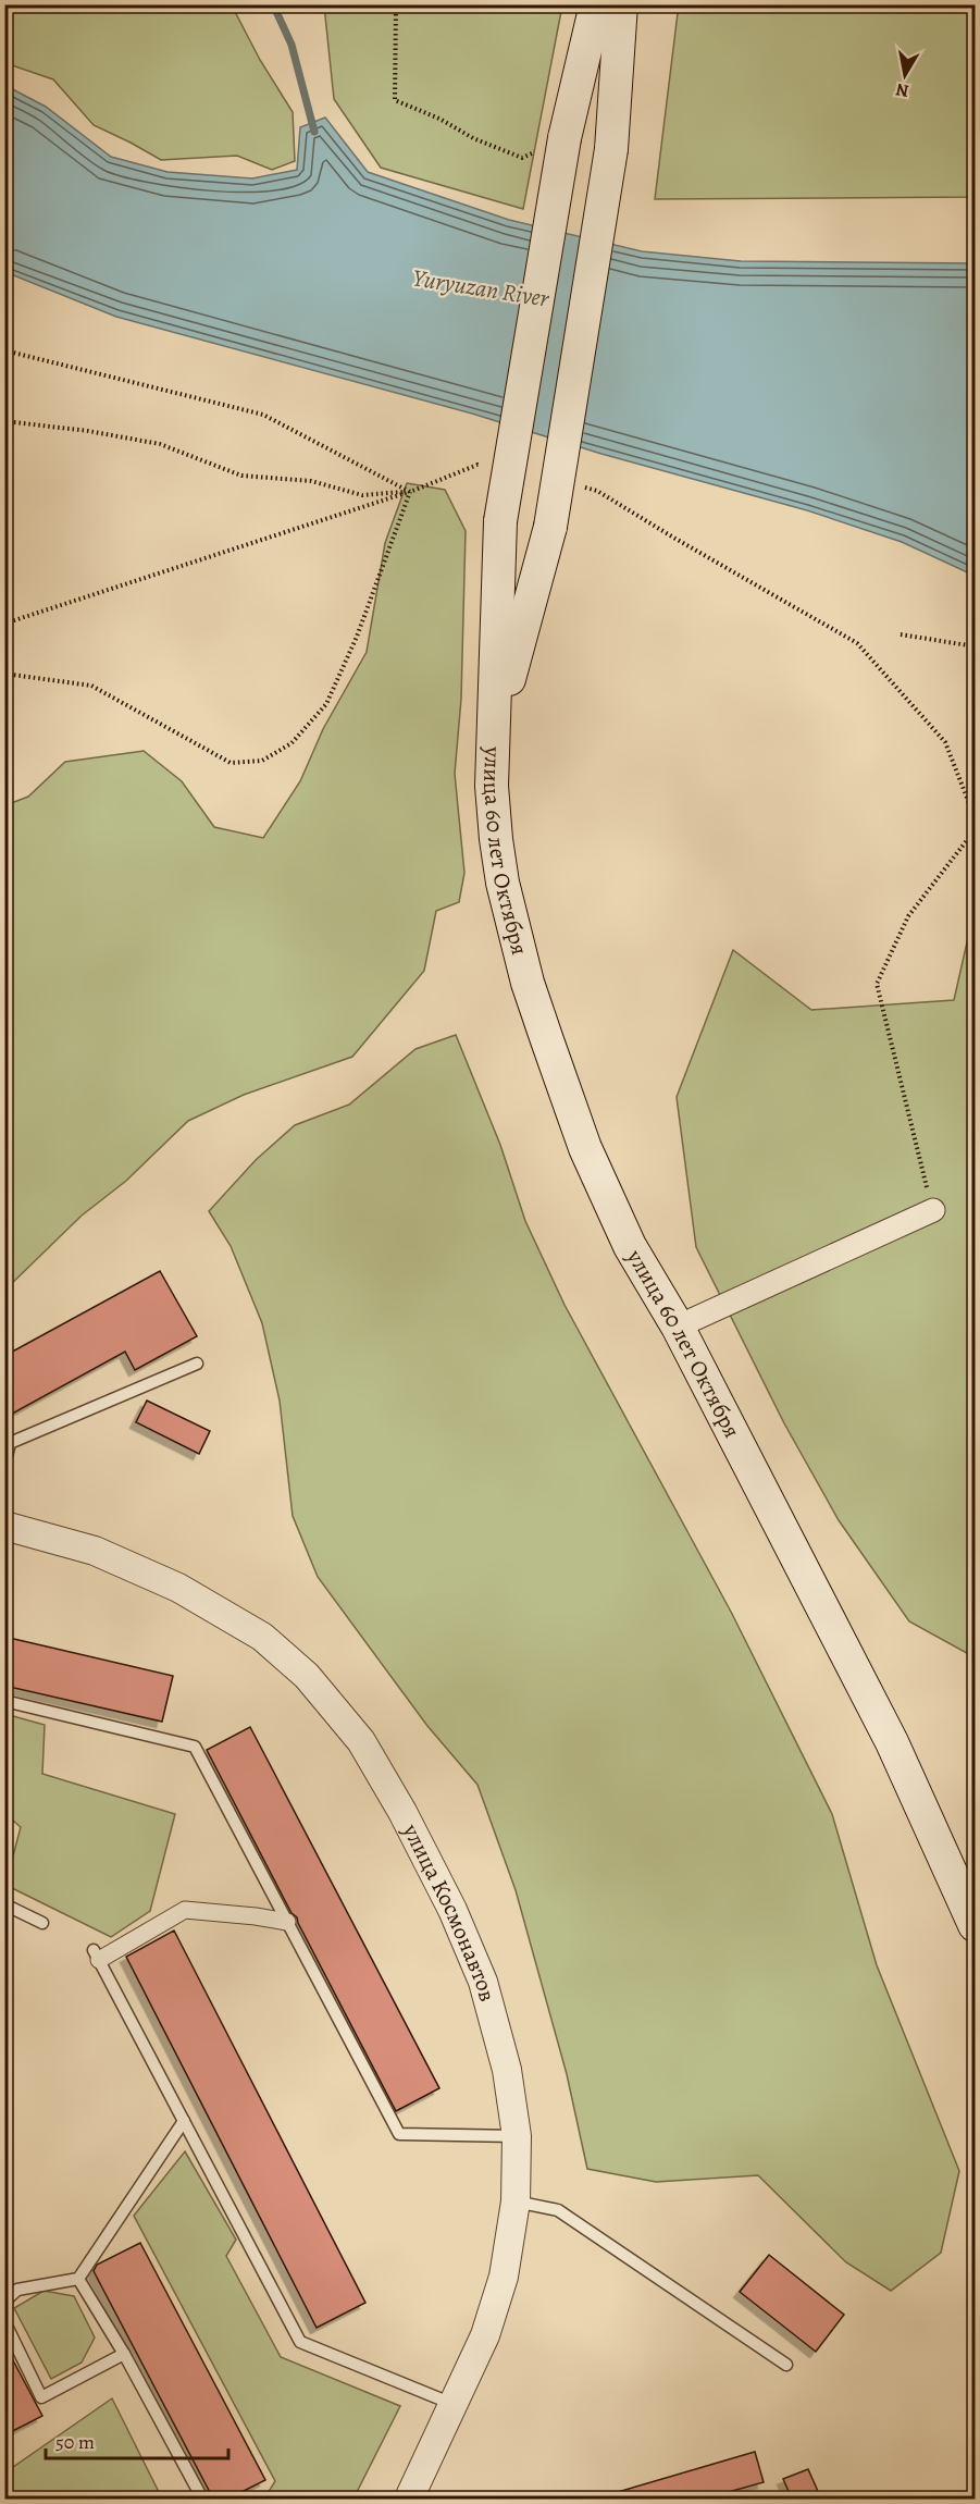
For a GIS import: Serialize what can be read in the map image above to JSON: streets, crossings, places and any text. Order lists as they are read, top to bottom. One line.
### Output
{"streets":{"main road":["улица 60 лет Октября"],"street":["улица Космонавтов"]},"water":["Yuryuzan River"],"scale_bar":"50 m","north":"bottom"}
